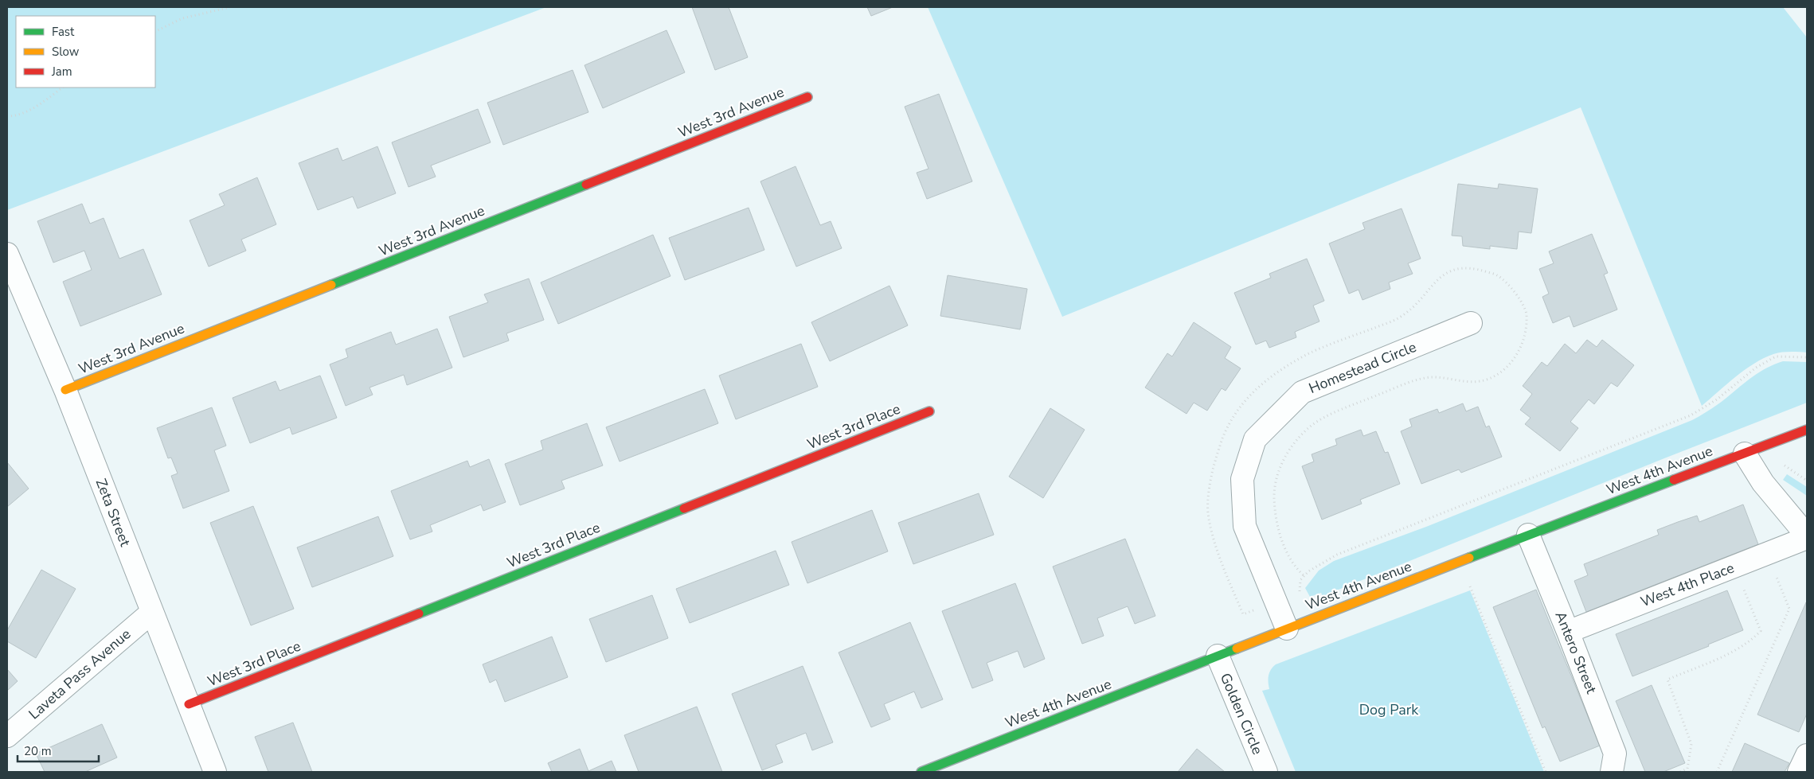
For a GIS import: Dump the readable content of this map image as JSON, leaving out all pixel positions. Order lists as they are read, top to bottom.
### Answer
{
  "streets": {
    "street": [
      "West 3rd Avenue",
      "Homestead Circle",
      "West 3rd Place",
      "West 4th Avenue",
      "Zeta Street",
      "West 4th Place",
      "Antero Street",
      "Laveta Pass Avenue",
      "Golden Circle"
    ]
  },
  "crossings": [
    ["West 3rd Avenue", "Zeta Street"],
    ["Homestead Circle", "West 4th Avenue"],
    ["West 3rd Place", "Zeta Street"],
    ["West 4th Avenue", "Antero Street"],
    ["West 4th Avenue", "Golden Circle"],
    ["Zeta Street", "Laveta Pass Avenue"],
    ["West 4th Place", "Antero Street"]
  ],
  "parks": ["Dog Park"],
  "legend": ["Fast", "Slow", "Jam"],
  "scale_bar": "20 m"
}
